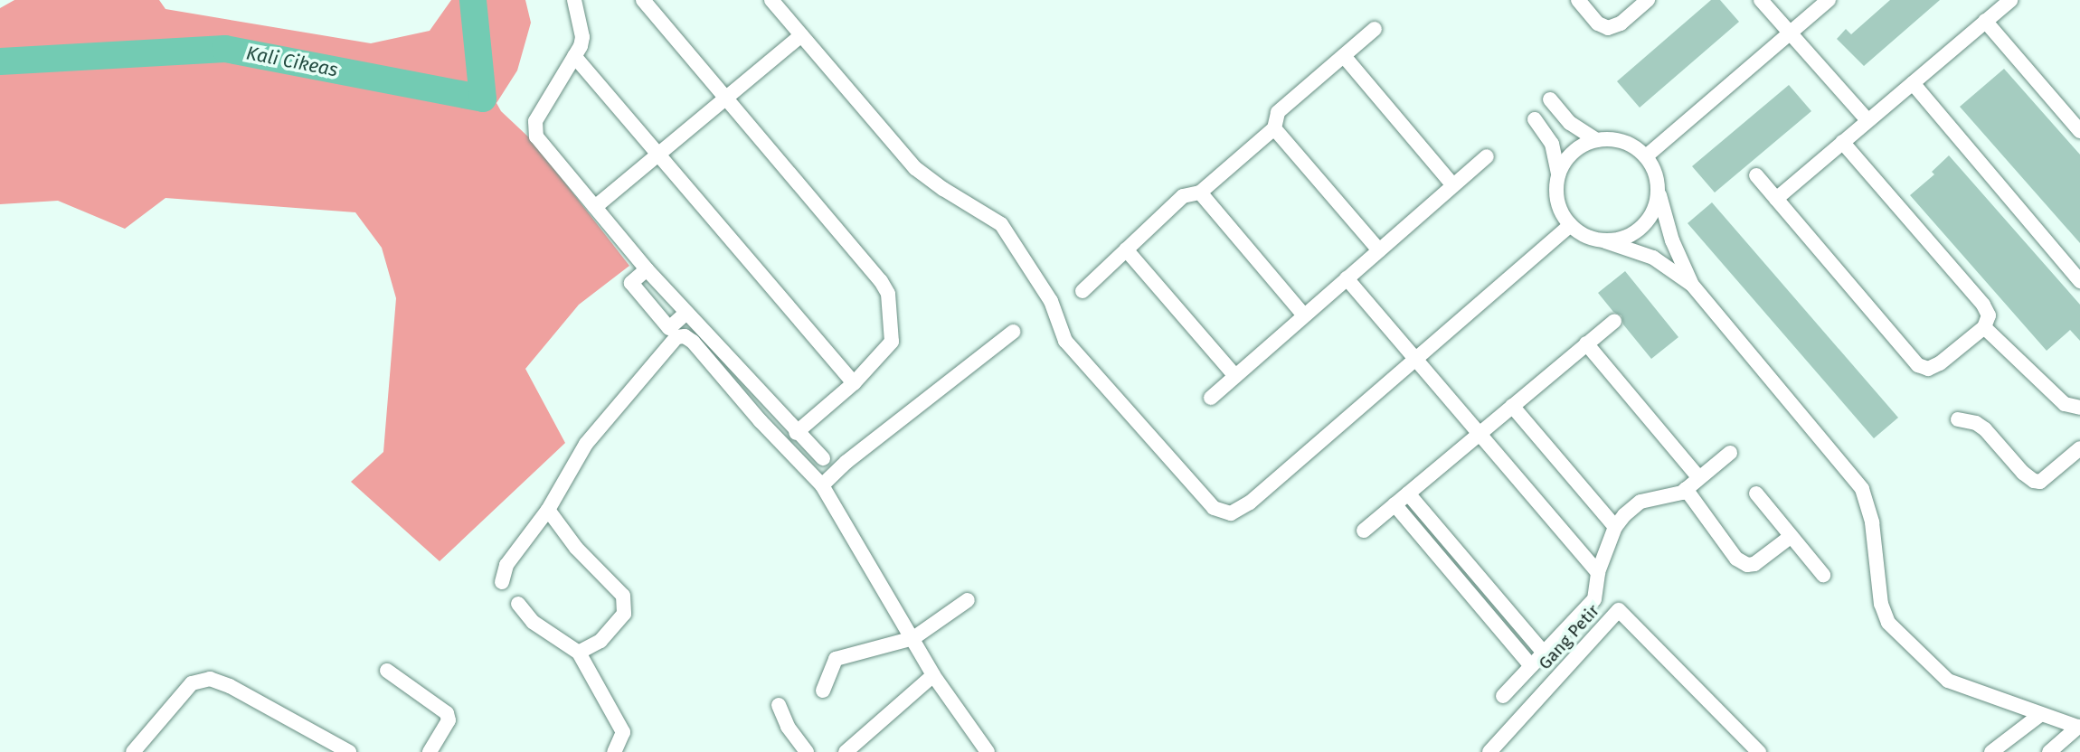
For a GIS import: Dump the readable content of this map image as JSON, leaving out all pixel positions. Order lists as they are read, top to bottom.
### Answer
{
  "streets": {
    "street": ["Gang Petir"]
  },
  "water": ["Kali Cikeas"]
}
